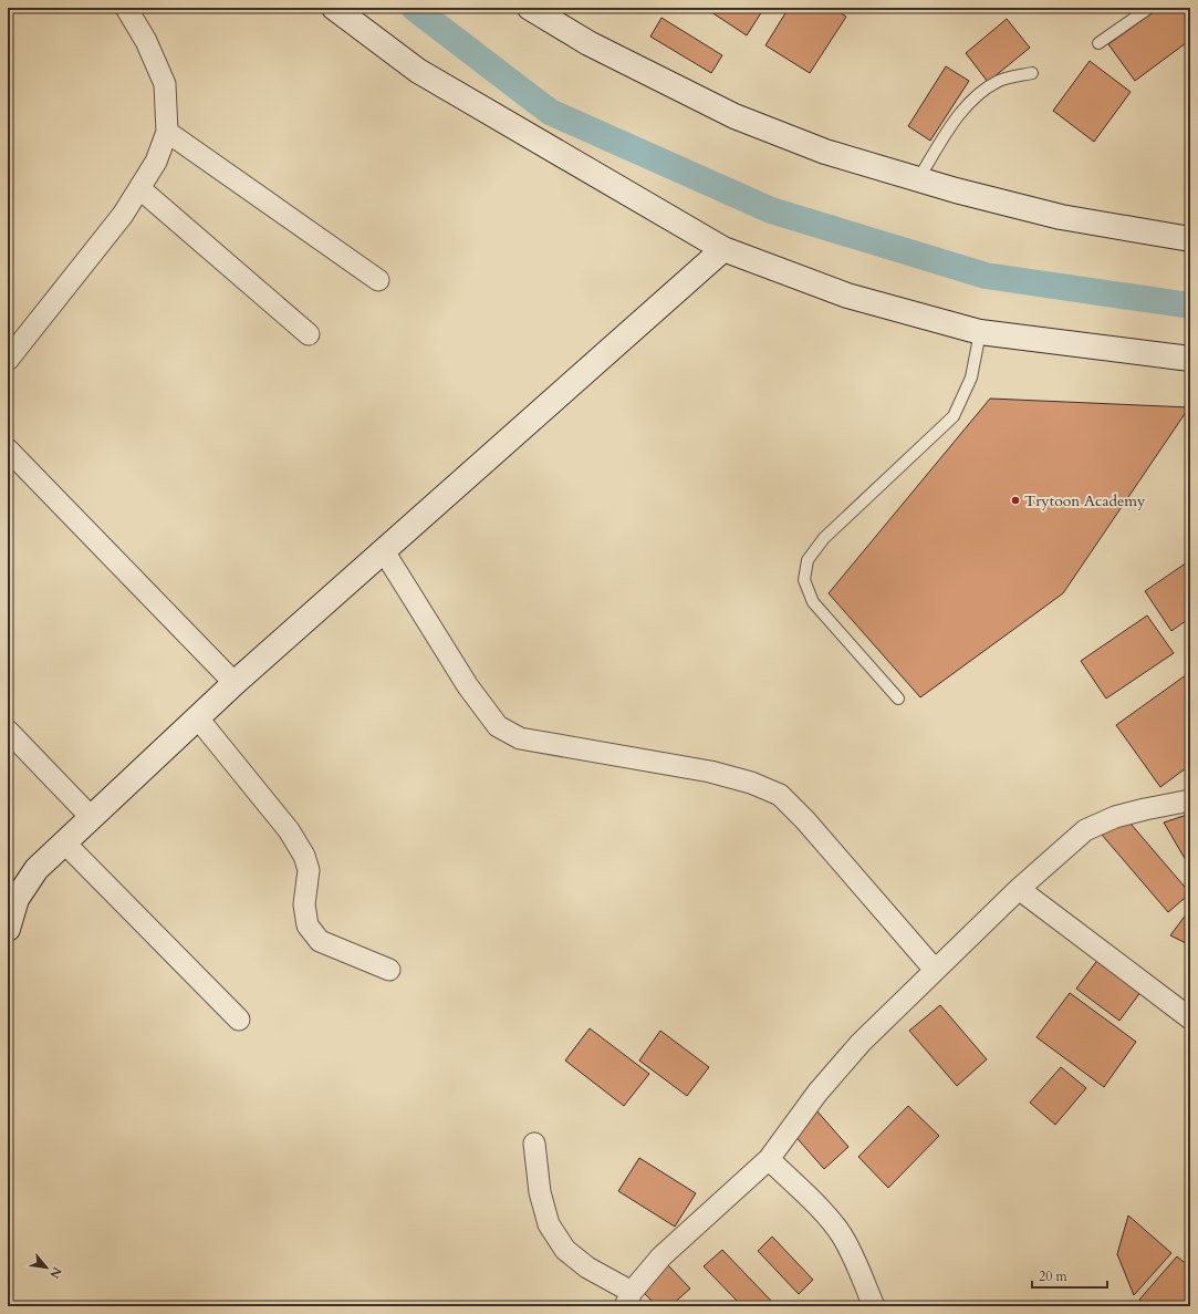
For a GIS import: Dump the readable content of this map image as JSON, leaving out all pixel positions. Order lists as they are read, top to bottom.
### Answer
{
  "places": ["Trytoon Academy"],
  "scale_bar": "20 m",
  "north": "bottom right"
}
